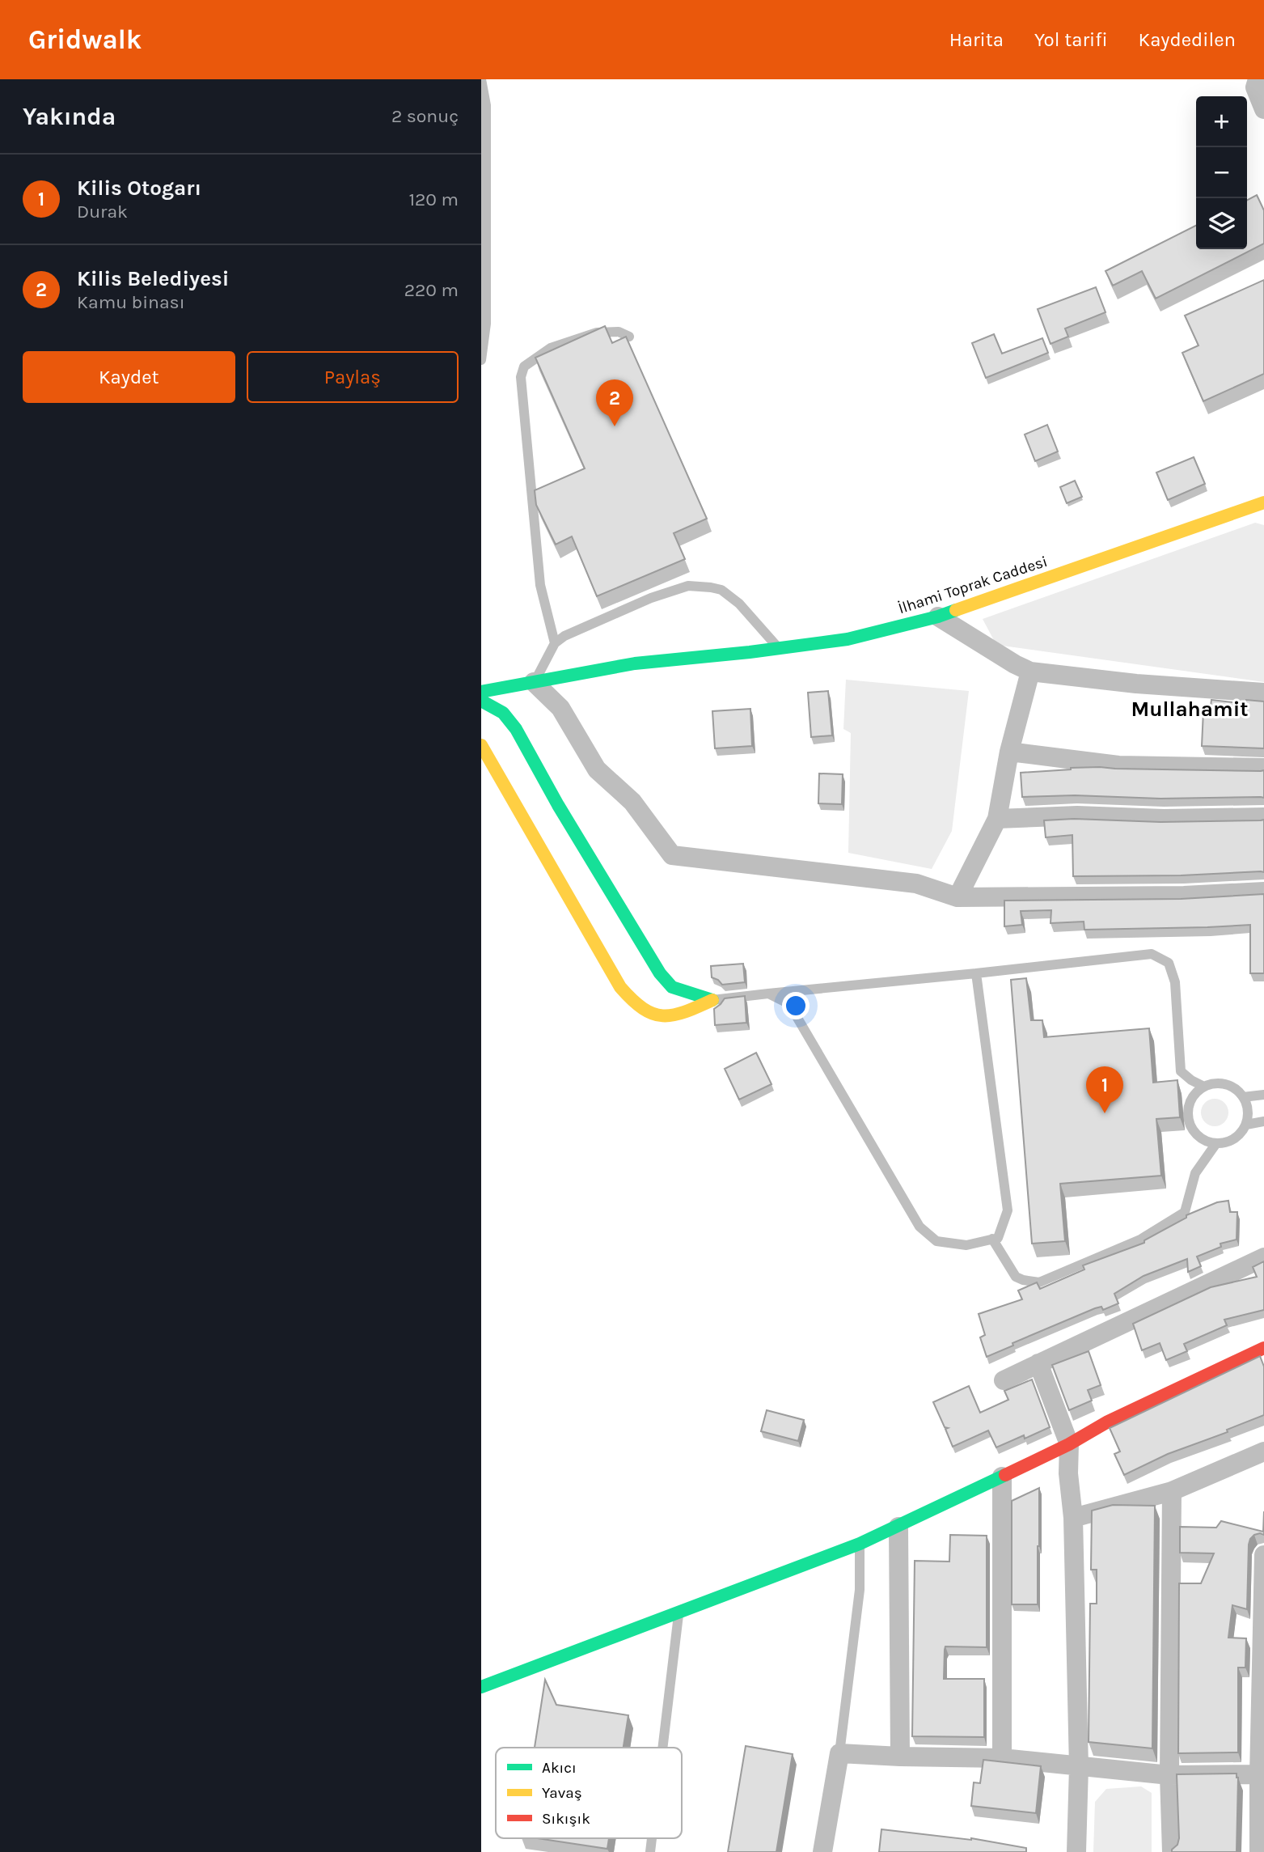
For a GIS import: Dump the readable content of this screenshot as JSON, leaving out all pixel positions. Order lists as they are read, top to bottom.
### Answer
{
  "streets": {
    "street": ["İlhami Toprak Caddesi"]
  },
  "districts": ["Mullahamit"],
  "legend": ["Akıcı", "Yavaş", "Sıkışık"],
  "page": {
    "header": "Gridwalk",
    "nav": ["Harita", "Yol tarifi", "Kaydedilen"],
    "heading": ["Yakında", "2 sonuç"],
    "map_buttons": ["+", "−"],
    "list": [
      {
        "mark": "1",
        "name": "Kilis Otogarı",
        "note": "Durak",
        "value": "120 m"
      },
      {
        "mark": "2",
        "name": "Kilis Belediyesi",
        "note": "Kamu binası",
        "value": "220 m"
      }
    ],
    "buttons": ["Kaydet", "Paylaş"],
    "pins": ["2", "1"]
  }
}
